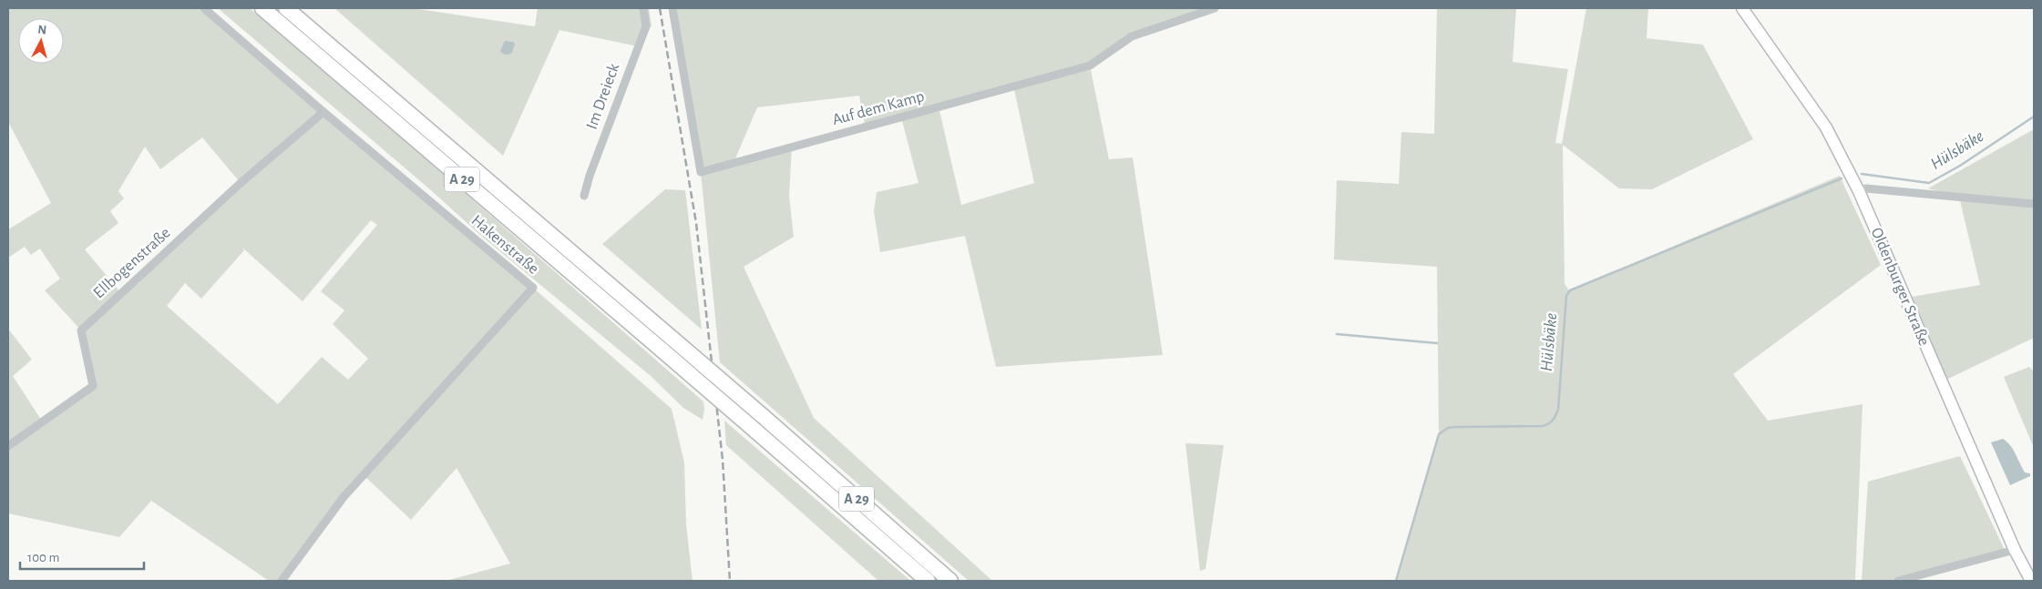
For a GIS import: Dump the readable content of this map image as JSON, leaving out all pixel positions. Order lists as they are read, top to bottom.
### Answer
{
  "streets": {
    "highway": ["A 29"],
    "street": [
      "Im Dreieck",
      "Auf dem Kamp",
      "Hakenstraße",
      "Ellbogenstraße",
      "Oldenburger Straße"
    ]
  },
  "crossings": [
    ["Hakenstraße", "Ellbogenstraße"]
  ],
  "water": ["Hülsbäke"],
  "scale_bar": "100 m",
  "north": "top"
}
